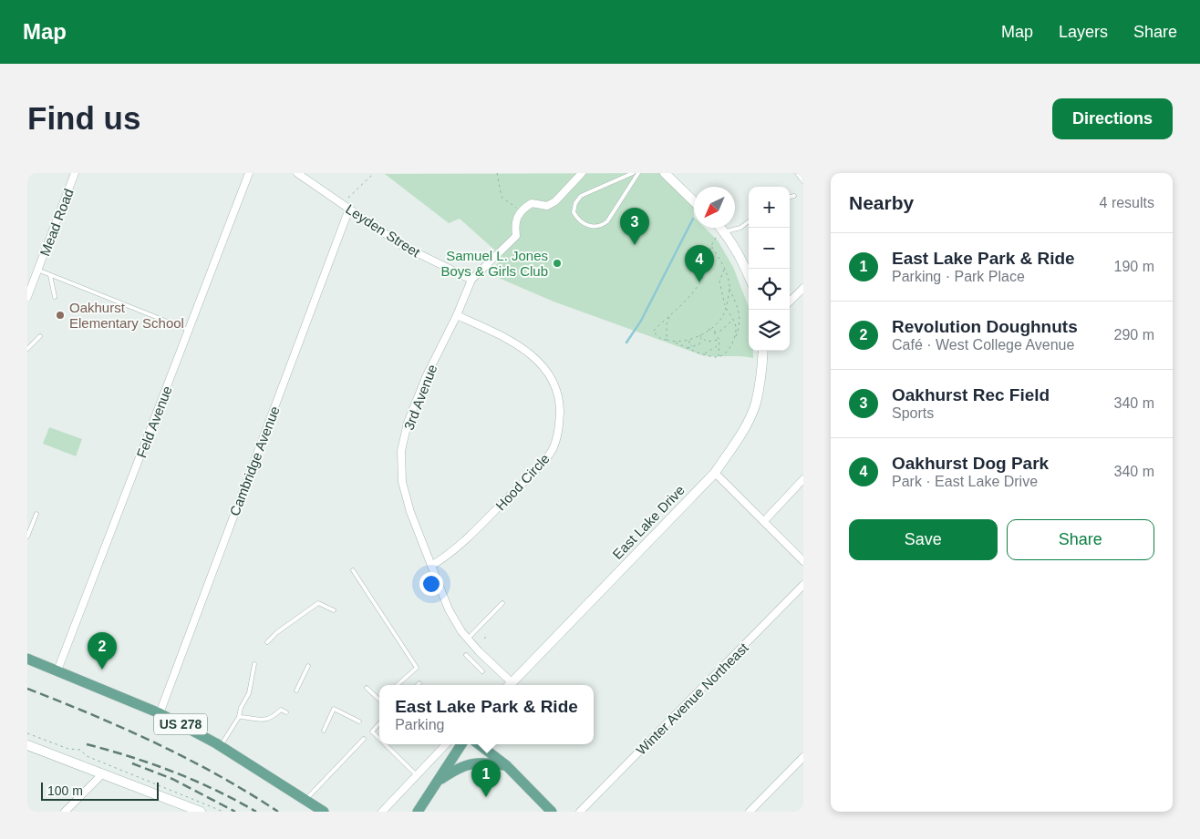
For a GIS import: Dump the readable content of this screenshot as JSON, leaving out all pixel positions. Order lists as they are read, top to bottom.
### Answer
{
  "streets": {
    "main road": ["US 278"],
    "street": [
      "Mead Road",
      "Leyden Street",
      "3rd Avenue",
      "Feld Avenue",
      "Cambridge Avenue",
      "Hood Circle",
      "East Lake Drive",
      "Winter Avenue Northeast"
    ]
  },
  "crossings": [
    ["Leyden Street", "3rd Avenue"],
    ["Leyden Street", "Cambridge Avenue"],
    ["3rd Avenue", "Hood Circle"],
    ["Feld Avenue", "US 278"],
    ["Cambridge Avenue", "US 278"]
  ],
  "places": ["Samuel L. Jones Boys & Girls Club", "Oakhurst Elementary School"],
  "scale_bar": "100 m",
  "north": "bottom left",
  "page": {
    "header": "Map",
    "nav": ["Map", "Layers", "Share"],
    "buttons": [
      "Directions",
      ["Save", "Share"]
    ],
    "title": "Find us",
    "heading": ["Nearby", "4 results"],
    "map_buttons": ["+", "−"],
    "pins": [
      "3",
      "4",
      "2",
      "1"
    ],
    "list": [
      {
        "mark": "1",
        "name": "East Lake Park & Ride",
        "note": "Parking · Park Place",
        "value": "190 m"
      },
      {
        "mark": "2",
        "name": "Revolution Doughnuts",
        "note": "Café · West College Avenue",
        "value": "290 m"
      },
      {
        "mark": "3",
        "name": "Oakhurst Rec Field",
        "note": "Sports",
        "value": "340 m"
      },
      {
        "mark": "4",
        "name": "Oakhurst Dog Park",
        "note": "Park · East Lake Drive",
        "value": "340 m"
      }
    ],
    "popup": ["East Lake Park & Ride", "Parking"],
    "scale": "100 m"
  }
}
